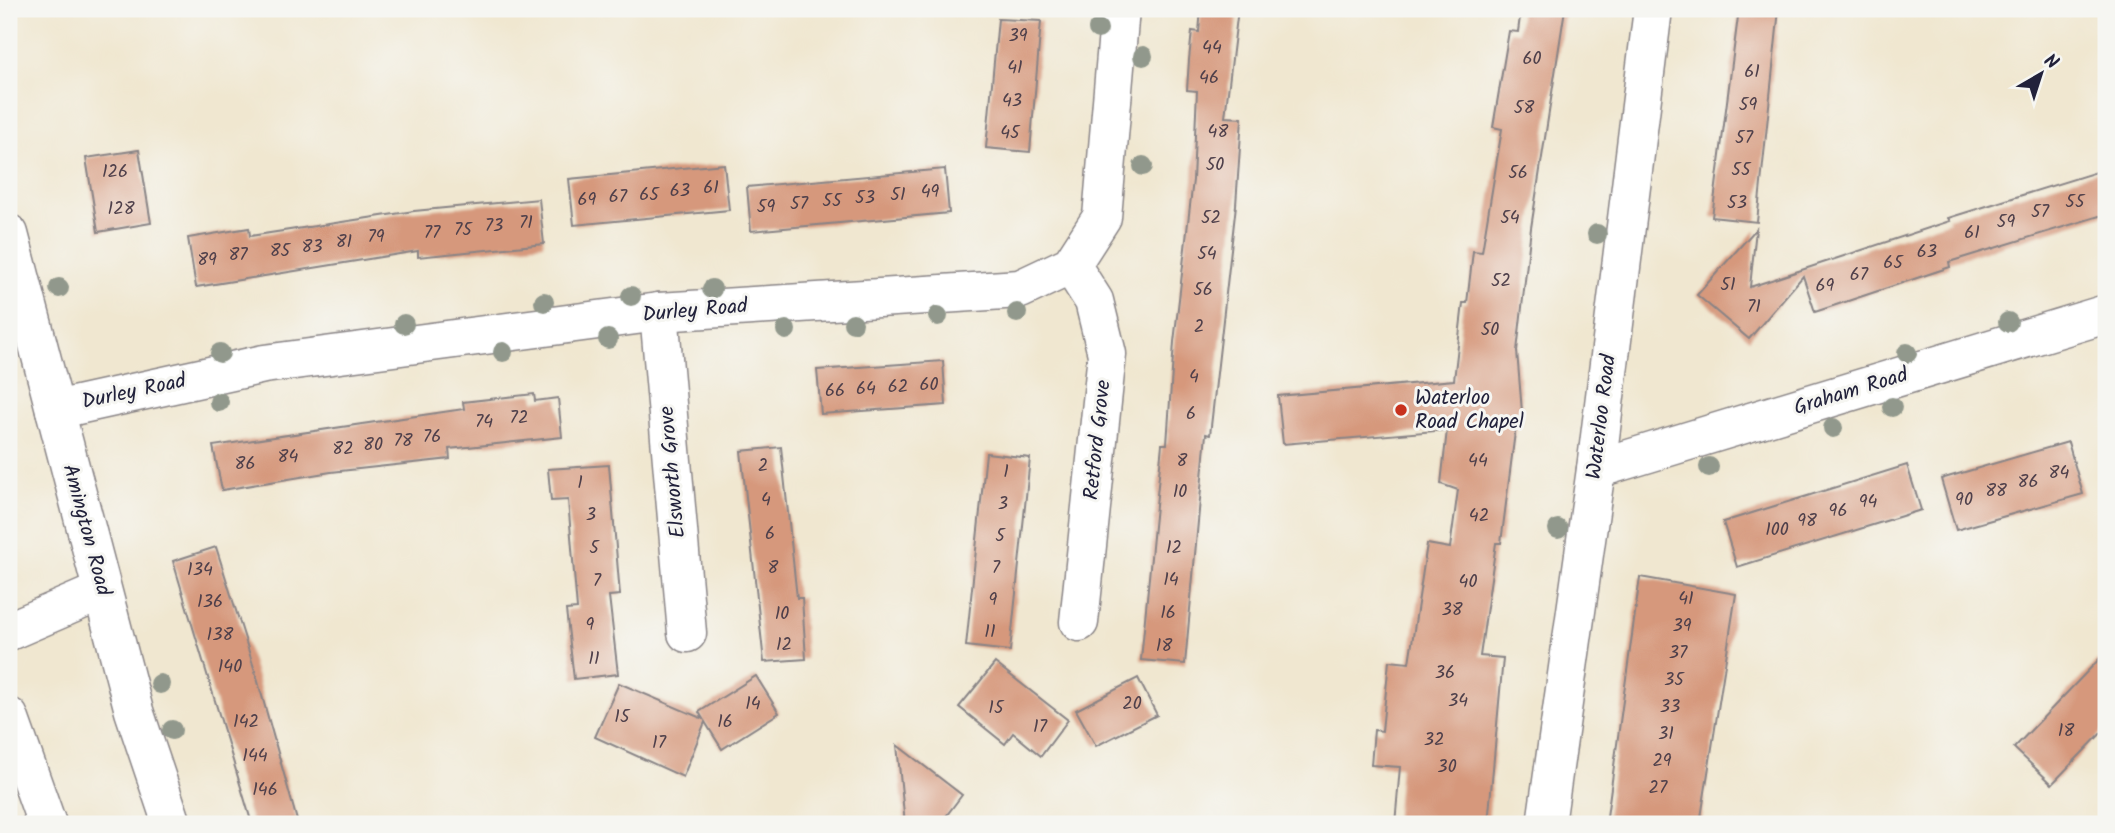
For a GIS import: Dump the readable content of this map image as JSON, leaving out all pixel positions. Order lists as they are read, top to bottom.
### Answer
{
  "streets": {
    "street": [
      "Durley Road",
      "Graham Road",
      "Waterloo Road",
      "Retford Grove",
      "Elsworth Grove",
      "Amington Road"
    ]
  },
  "crossings": [
    ["Durley Road", "Retford Grove"],
    ["Durley Road", "Elsworth Grove"],
    ["Durley Road", "Amington Road"],
    ["Graham Road", "Waterloo Road"]
  ],
  "places": ["Waterloo Road Chapel"],
  "house_numbers": [
    "39",
    "44",
    "60",
    "41",
    "61",
    "46",
    "43",
    "59",
    "58",
    "48",
    "45",
    "57",
    "50",
    "55",
    "126",
    "56",
    "61",
    "63",
    "49",
    "65",
    "51",
    "67",
    "53",
    "69",
    "55",
    "55",
    "53",
    "57",
    "59",
    "128",
    "57",
    "52",
    "54",
    "59",
    "71",
    "73",
    "75",
    "77",
    "61",
    "79",
    "81",
    "83",
    "85",
    "63",
    "54",
    "87",
    "89",
    "65",
    "67",
    "52",
    "51",
    "69",
    "56",
    "71",
    "2",
    "50",
    "4",
    "60",
    "62",
    "64",
    "66",
    "6",
    "72",
    "74",
    "76",
    "78",
    "80",
    "82",
    "84",
    "8",
    "44",
    "86",
    "2",
    "1",
    "84",
    "86",
    "1",
    "88",
    "10",
    "4",
    "90",
    "94",
    "3",
    "96",
    "3",
    "42",
    "98",
    "100",
    "6",
    "5",
    "5",
    "12",
    "8",
    "7",
    "134",
    "14",
    "7",
    "40",
    "41",
    "9",
    "136",
    "38",
    "16",
    "10",
    "9",
    "39",
    "11",
    "138",
    "12",
    "18",
    "37",
    "11",
    "140",
    "36",
    "35",
    "34",
    "14",
    "20",
    "33",
    "15",
    "15",
    "142",
    "16",
    "17",
    "18",
    "31",
    "32",
    "17",
    "144",
    "29",
    "30",
    "27",
    "146"
  ],
  "north": "top right"
}
